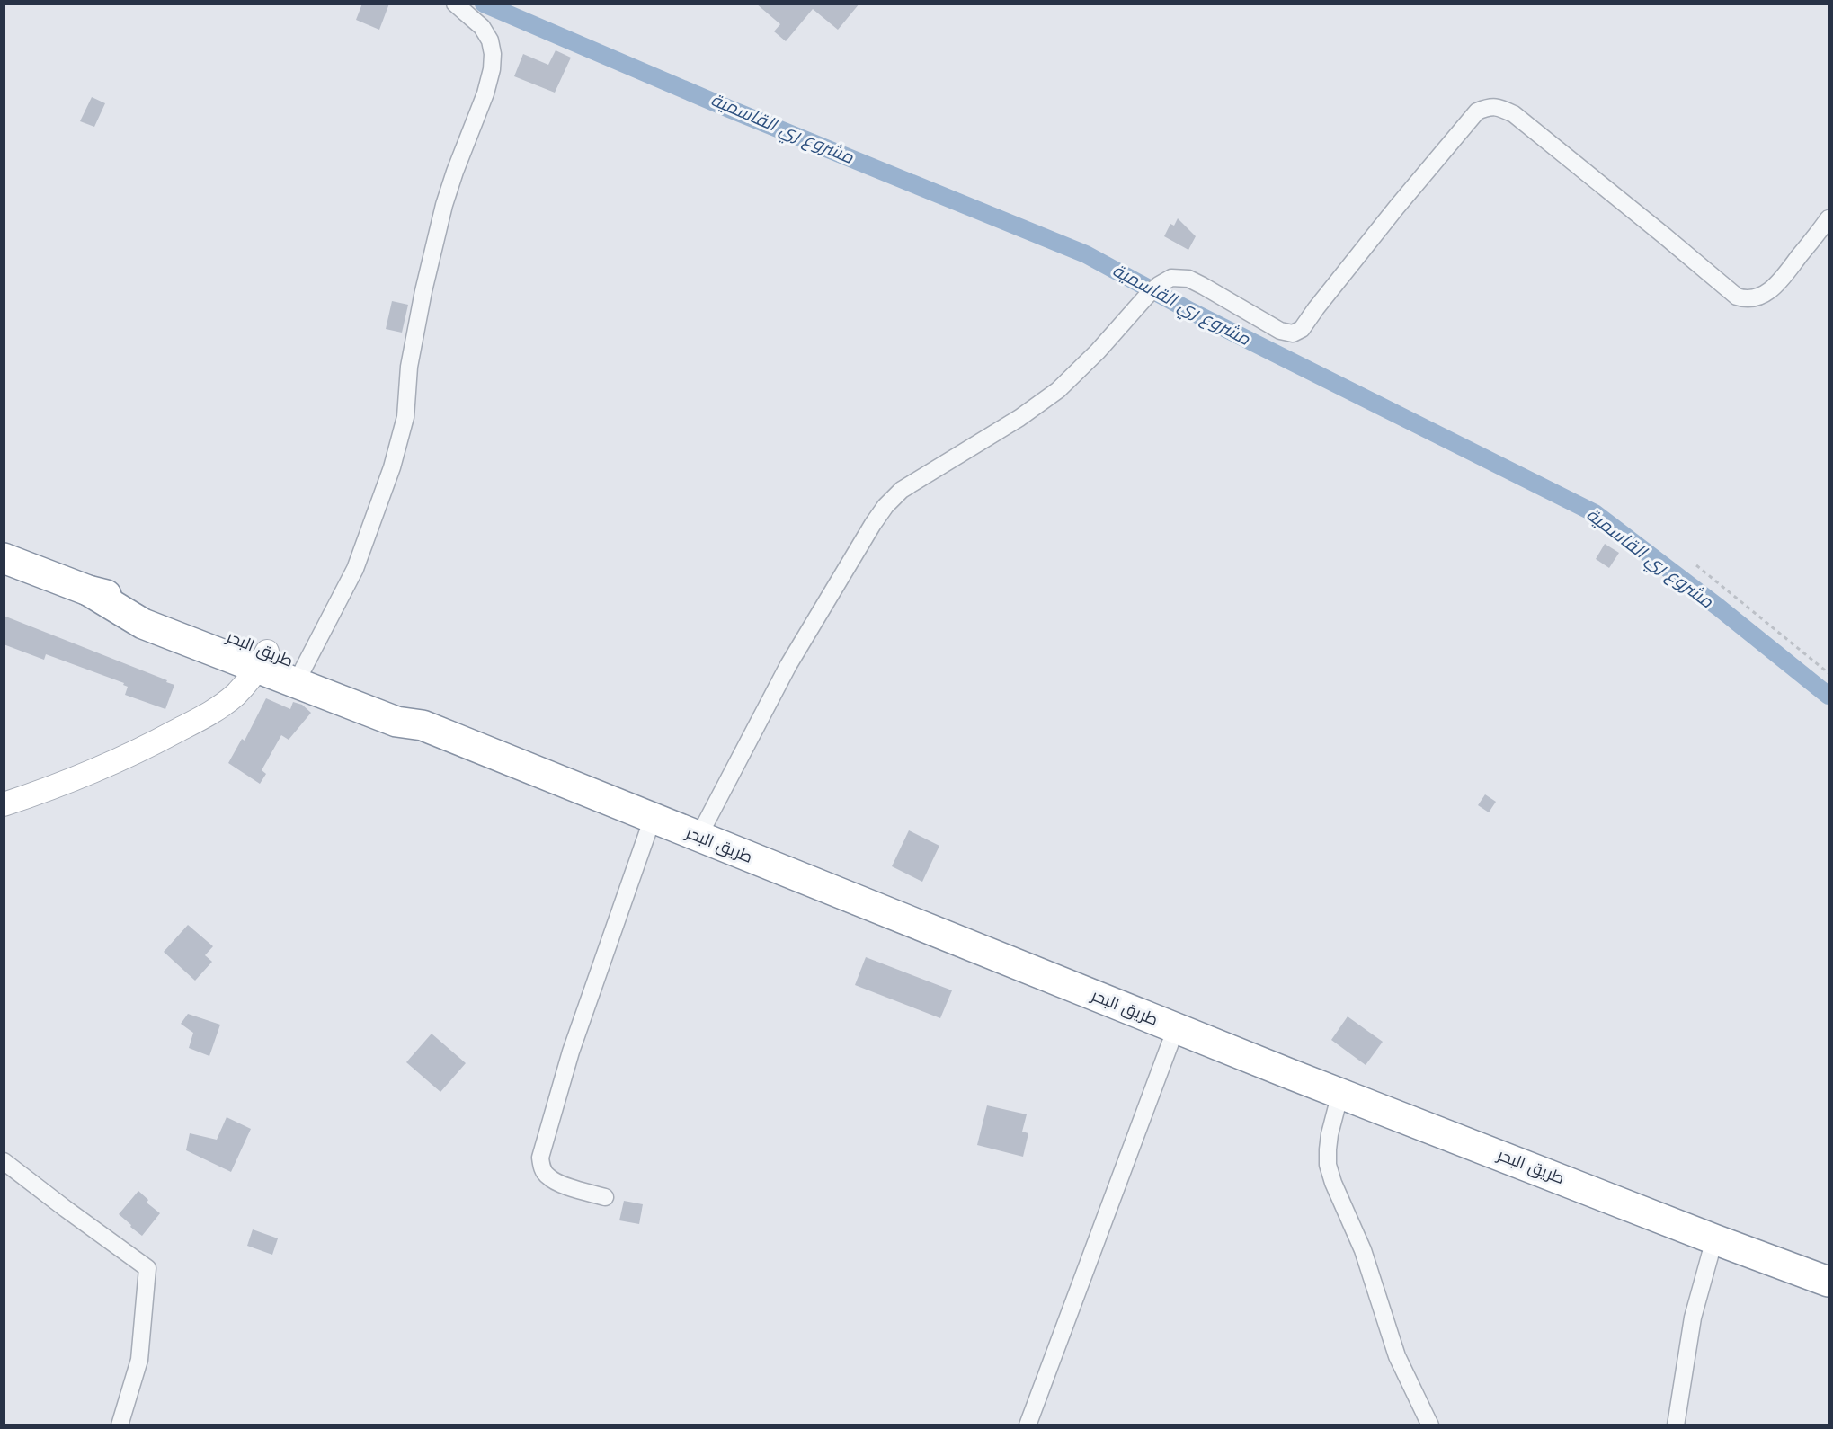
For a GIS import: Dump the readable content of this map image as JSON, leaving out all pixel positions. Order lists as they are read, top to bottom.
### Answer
{
  "streets": {
    "highway": ["طريق البحر"]
  },
  "water": ["مشروع ري القاسمية"]
}
